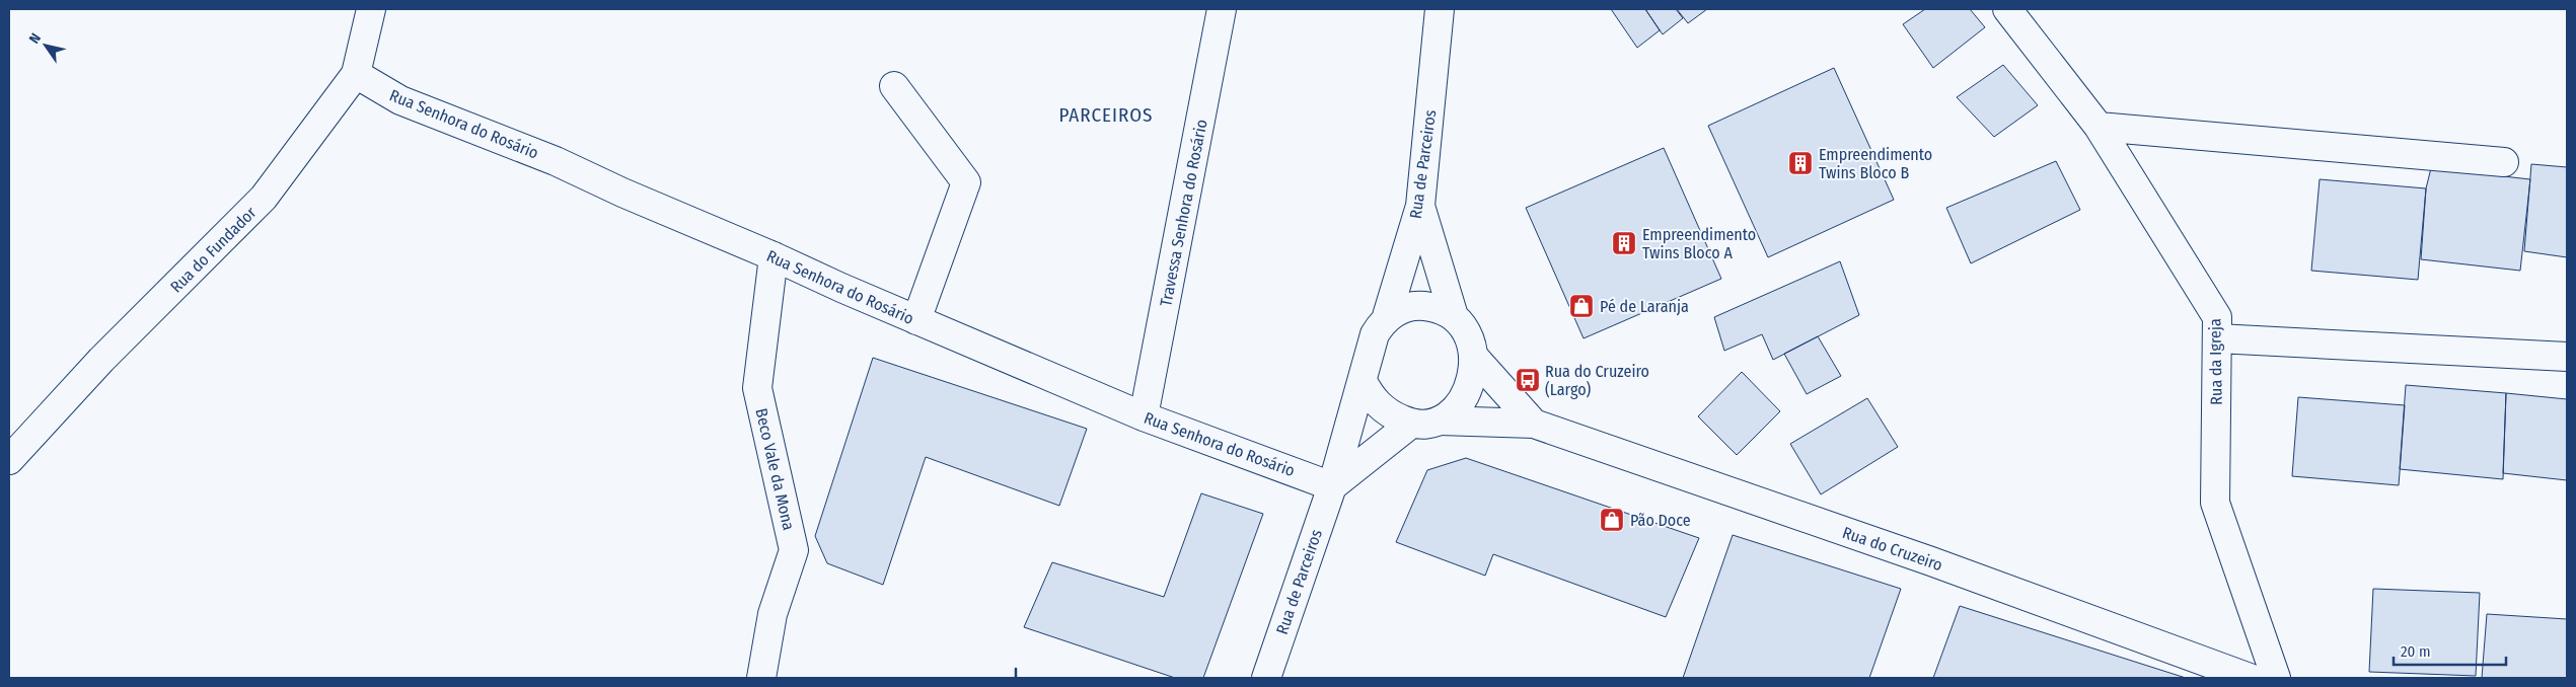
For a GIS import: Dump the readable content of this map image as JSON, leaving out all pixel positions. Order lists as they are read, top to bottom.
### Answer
{
  "streets": {
    "street": [
      "Rua Senhora do Rosário",
      "Rua de Parceiros",
      "Travessa Senhora do Rosário",
      "Rua do Fundador",
      "Rua da Igreja",
      "Beco Vale da Mona",
      "Rua do Cruzeiro"
    ]
  },
  "crossings": [
    ["Rua Senhora do Rosário", "Rua de Parceiros"],
    ["Rua Senhora do Rosário", "Travessa Senhora do Rosário"],
    ["Rua Senhora do Rosário", "Rua do Fundador"],
    ["Rua Senhora do Rosário", "Beco Vale da Mona"],
    ["Rua de Parceiros", "Rua do Cruzeiro"]
  ],
  "districts": ["PARCEIROS"],
  "places": {
    "building": ["Empreendimento Twins Bloco B", "Empreendimento Twins Bloco A"],
    "shop": ["Pé de Laranja", "Pão Doce"],
    "bus stop": ["Rua do Cruzeiro (Largo)"]
  },
  "scale_bar": "20 m",
  "north": "top left"
}
